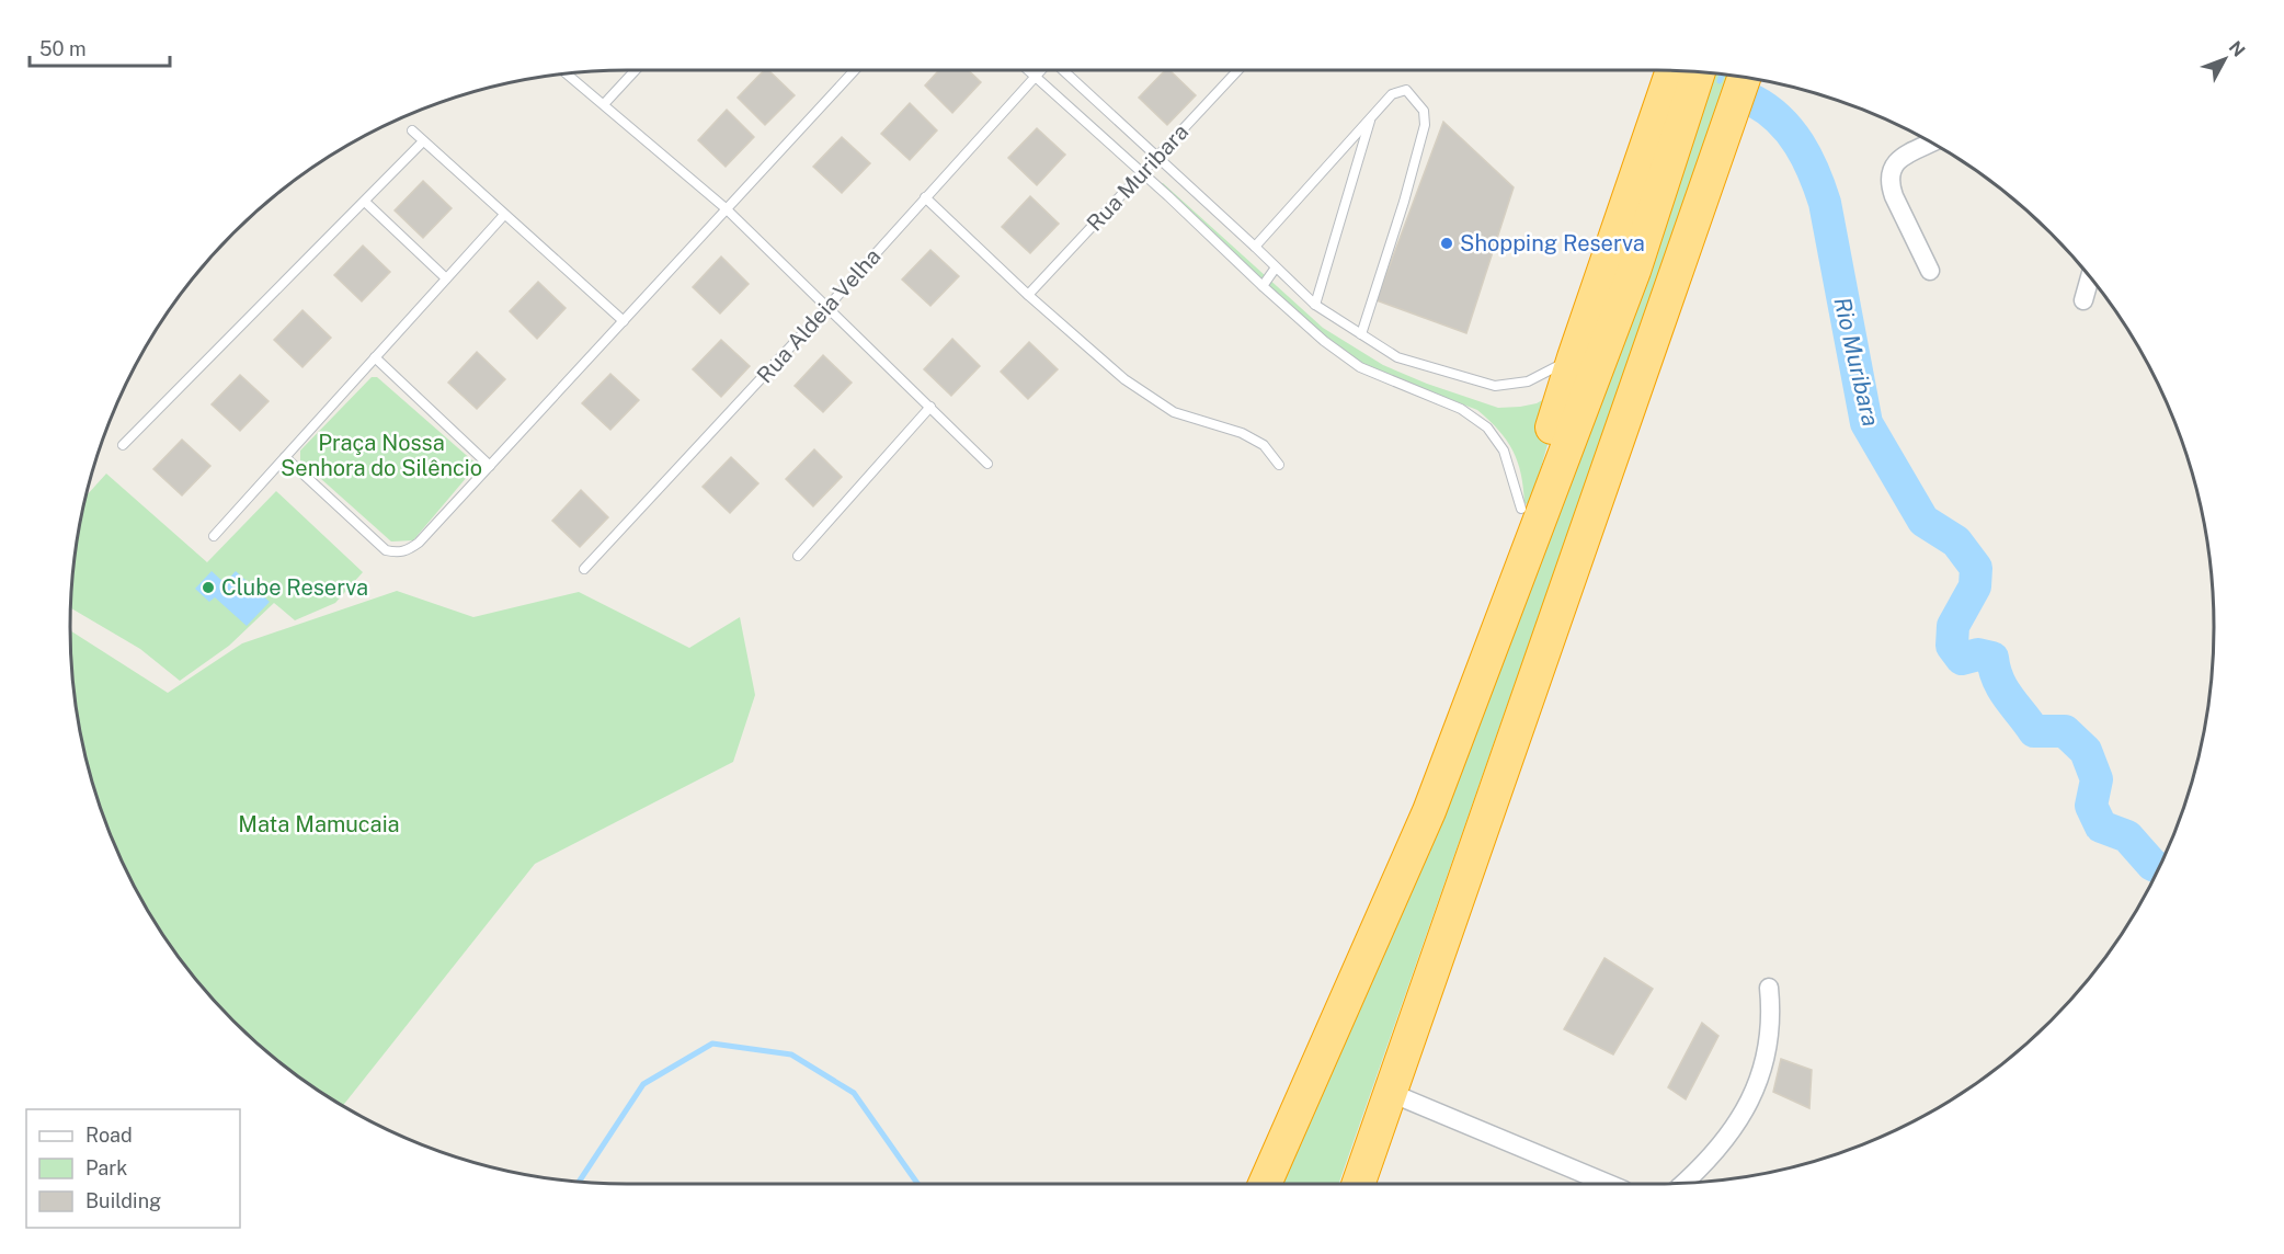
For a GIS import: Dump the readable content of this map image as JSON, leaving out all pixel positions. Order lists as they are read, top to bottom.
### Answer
{
  "streets": {
    "lane": ["Rua Muribara", "Rua Aldeia Velha"]
  },
  "water": ["Rio Muribara"],
  "parks": ["Praça Nossa Senhora do Silêncio", "Mata Mamucaia"],
  "places": ["Shopping Reserva", "Clube Reserva"],
  "legend": ["Road", "Park", "Building"],
  "scale_bar": "50 m",
  "north": "top right"
}
